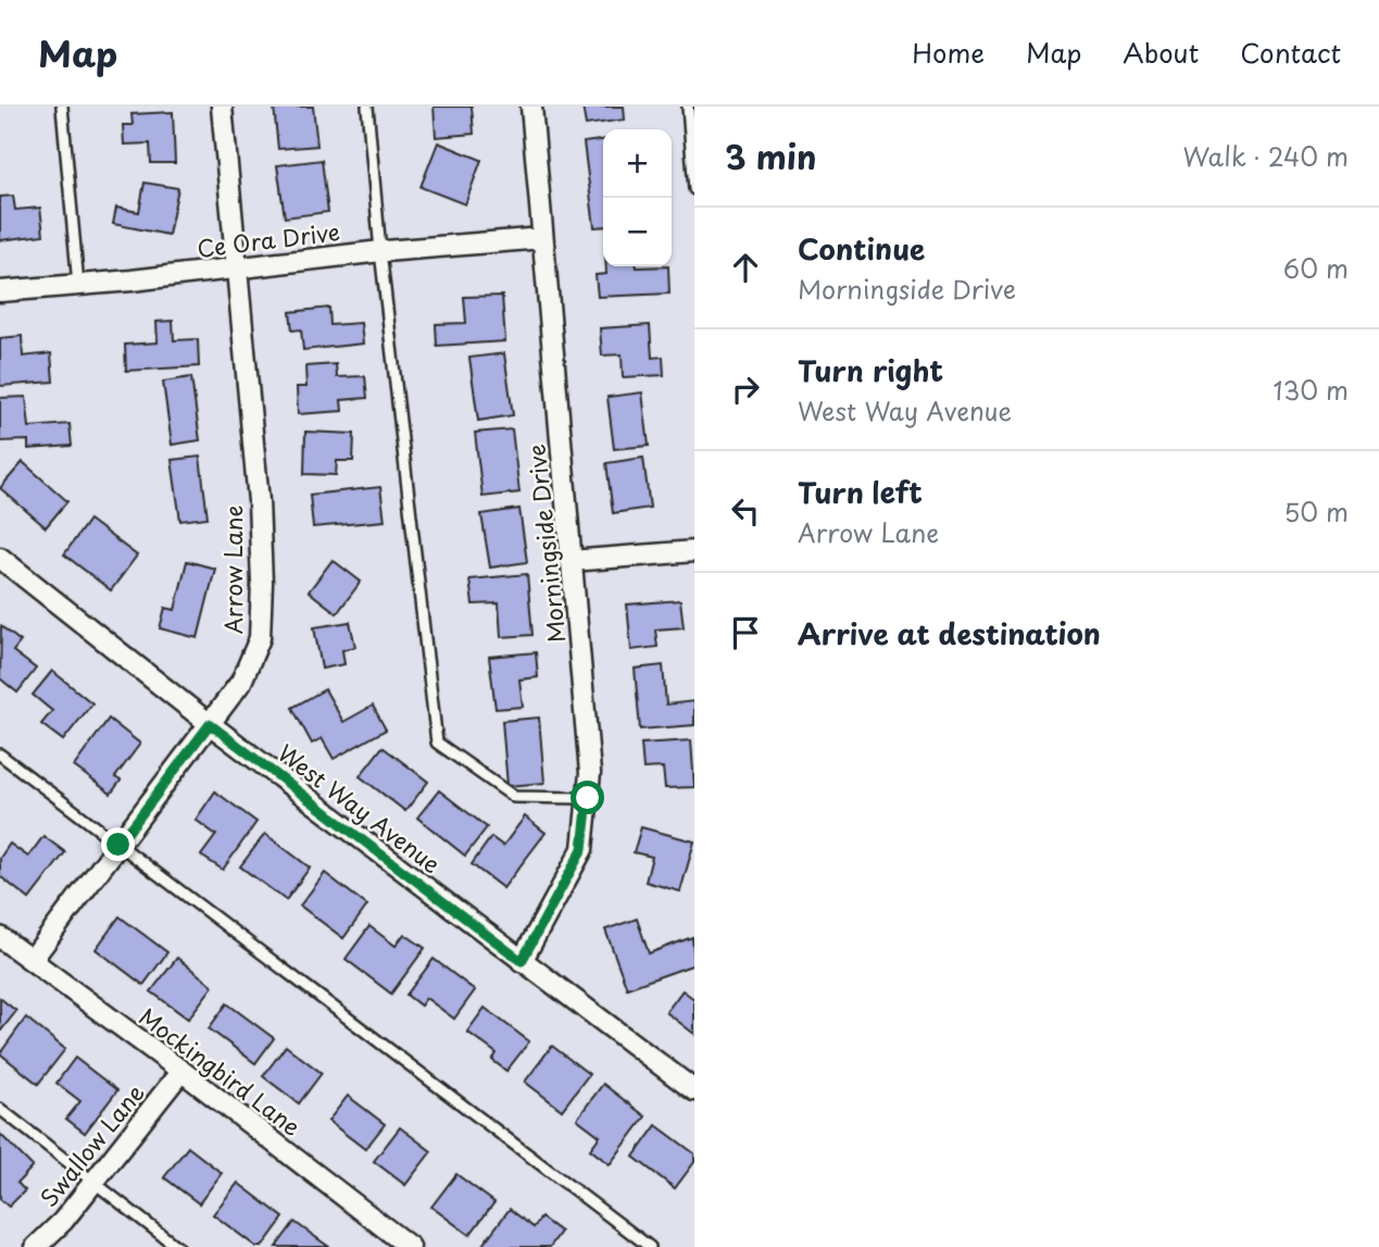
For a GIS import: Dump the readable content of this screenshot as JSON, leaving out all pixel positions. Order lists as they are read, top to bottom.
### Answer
{
  "streets": {
    "street": [
      "Ce Ora Drive",
      "Morningside Drive",
      "Arrow Lane",
      "West Way Avenue",
      "Mockingbird Lane",
      "Swallow Lane"
    ]
  },
  "crossings": [
    ["Ce Ora Drive", "Morningside Drive"],
    ["Ce Ora Drive", "Arrow Lane"],
    ["Morningside Drive", "West Way Avenue"],
    ["Arrow Lane", "West Way Avenue"],
    ["Arrow Lane", "Mockingbird Lane"],
    ["Mockingbird Lane", "Swallow Lane"]
  ],
  "page": {
    "header": "Map",
    "nav": [
      "Home",
      "Map",
      "About",
      "Contact"
    ],
    "heading": ["3 min", "Walk · 240 m"],
    "map_buttons": ["+", "−"],
    "list": [
      ["Continue", "Morningside Drive", "60 m"],
      ["Turn right", "West Way Avenue", "130 m"],
      ["Turn left", "Arrow Lane", "50 m"],
      "Arrive at destination"
    ]
  }
}
